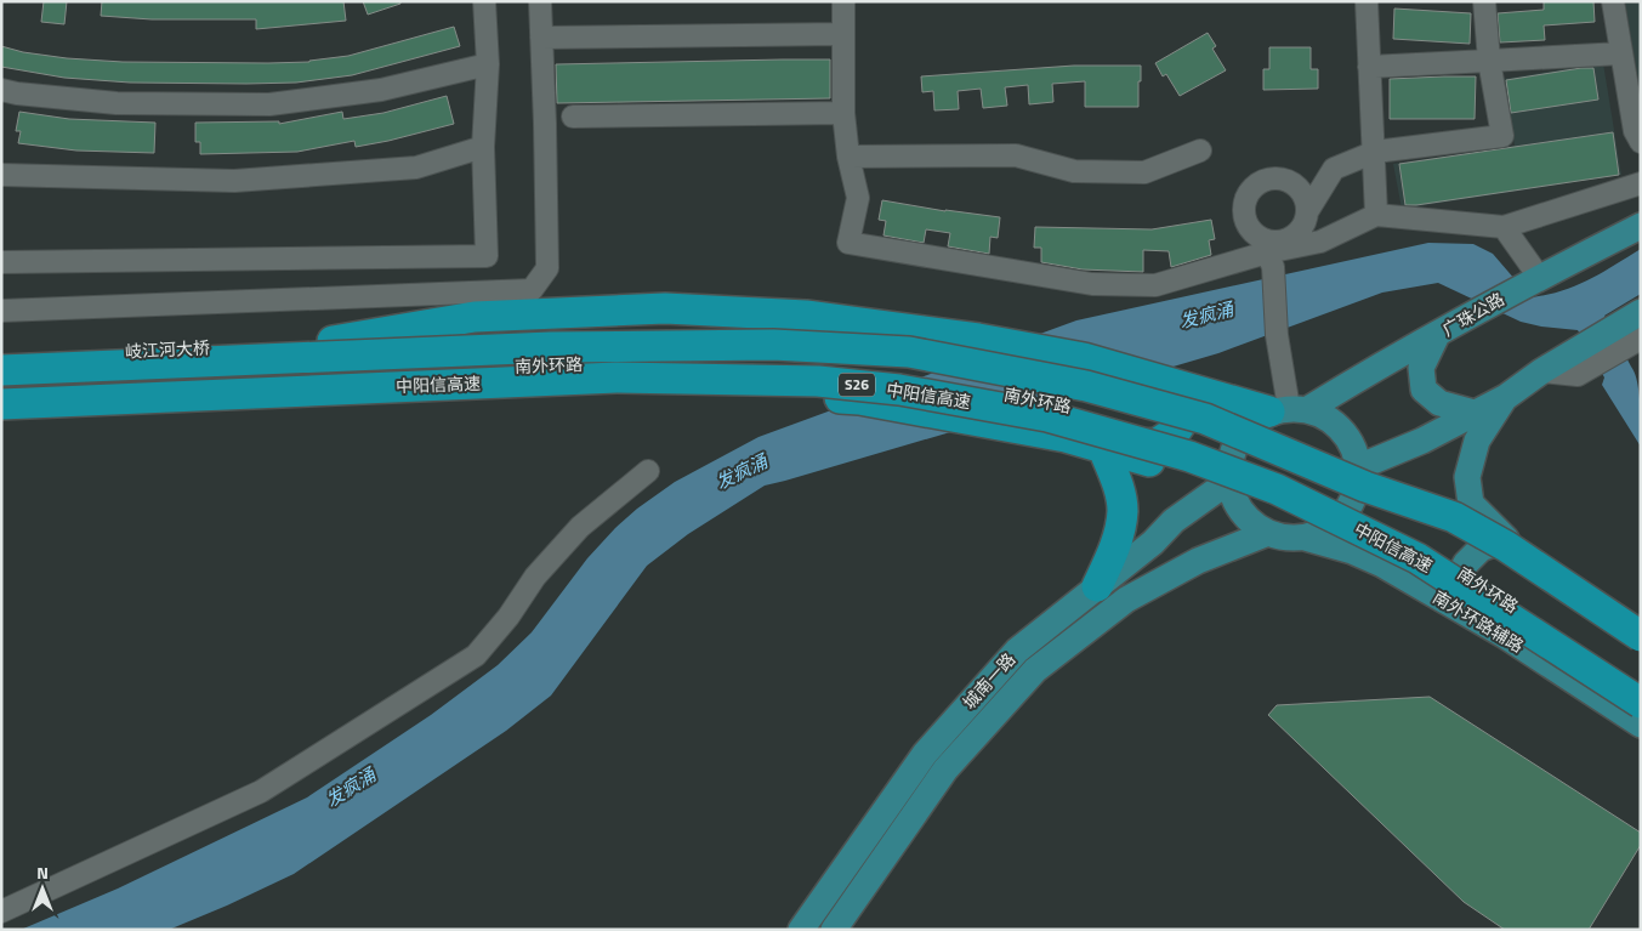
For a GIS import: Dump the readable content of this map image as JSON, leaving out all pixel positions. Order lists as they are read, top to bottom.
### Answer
{
  "streets": {
    "highway": [
      "岐江河大桥",
      "南外环路",
      "中阳信高速",
      "S26"
    ],
    "main road": ["广珠公路", "南外环路辅路", "城南一路"]
  },
  "crossings": [
    ["广珠公路", "南外环路辅路"],
    ["广珠公路", "城南一路"],
    ["岐江河大桥", "南外环路"],
    ["南外环路辅路", "城南一路"]
  ],
  "water": ["发疯涌"],
  "north": "top"
}
